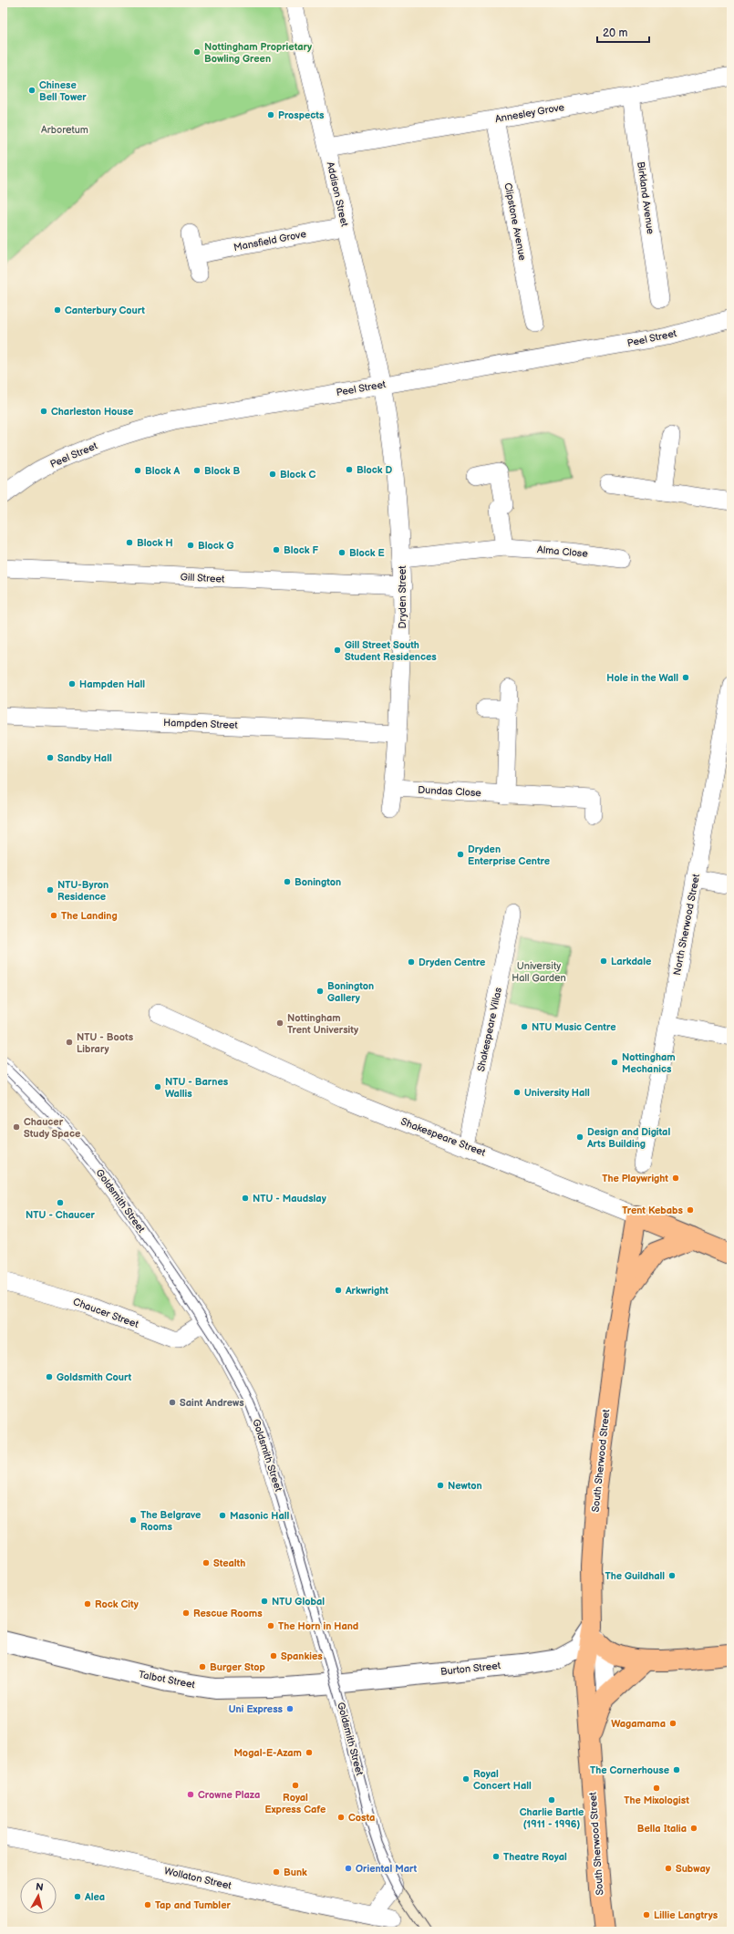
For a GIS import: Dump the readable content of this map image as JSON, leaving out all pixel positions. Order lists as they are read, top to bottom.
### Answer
{
  "streets": {
    "main road": ["Shakespeare Street", "South Sherwood Street"],
    "street": [
      "Annesley Grove",
      "Addison Street",
      "Birkland Avenue",
      "Clipstone Avenue",
      "Mansfield Grove",
      "Peel Street",
      "Alma Close",
      "Gill Street",
      "Dryden Street",
      "Hampden Street",
      "Dundas Close",
      "North Sherwood Street",
      "Shakespeare Villas",
      "Goldsmith Street",
      "Chaucer Street",
      "Burton Street",
      "Talbot Street",
      "Wollaton Street"
    ]
  },
  "crossings": [
    ["Annesley Grove", "Addison Street"],
    ["Annesley Grove", "Birkland Avenue"],
    ["Annesley Grove", "Clipstone Avenue"],
    ["Addison Street", "Mansfield Grove"],
    ["Addison Street", "Peel Street"],
    ["Addison Street", "Dryden Street"],
    ["Peel Street", "Dryden Street"],
    ["Alma Close", "Dryden Street"],
    ["Gill Street", "Dryden Street"],
    ["Dryden Street", "Hampden Street"],
    ["Dryden Street", "Dundas Close"],
    ["Shakespeare Villas", "Shakespeare Street"],
    ["Shakespeare Street", "South Sherwood Street"],
    ["Goldsmith Street", "Chaucer Street"],
    ["Goldsmith Street", "Burton Street"],
    ["Goldsmith Street", "Talbot Street"],
    ["Goldsmith Street", "Wollaton Street"],
    ["South Sherwood Street", "Burton Street"],
    ["Burton Street", "Talbot Street"]
  ],
  "parks": ["Arboretum", "University Hall Garden"],
  "places": [
    "Nottingham Proprietary Bowling Green",
    "Chinese Bell Tower",
    "Prospects",
    "Canterbury Court",
    "Charleston House",
    "Block D",
    "Block A",
    "Block B",
    "Block C",
    "Block H",
    "Block G",
    "Block F",
    "Block E",
    "Gill Street South Student Residences",
    "Hole in the Wall",
    "Hampden Hall",
    "Sandby Hall",
    "Dryden Enterprise Centre",
    "Bonington",
    "NTU-Byron Residence",
    "The Landing",
    "Larkdale",
    "Dryden Centre",
    "Bonington Gallery",
    "Nottingham Trent University",
    "NTU Music Centre",
    "NTU - Boots Library",
    "Nottingham Mechanics",
    "NTU - Barnes Wallis",
    "University Hall",
    "Chaucer Study Space",
    "Design and Digital Arts Building",
    "The Playwright",
    "NTU - Maudslay",
    "NTU - Chaucer",
    "Trent Kebabs",
    "Arkwright",
    "Goldsmith Court",
    "Saint Andrews",
    "Newton",
    "Masonic Hall",
    "The Belgrave Rooms",
    "Stealth",
    "The Guildhall",
    "NTU Global",
    "Rock City",
    "Rescue Rooms",
    "The Horn in Hand",
    "Spankies",
    "Burger Stop",
    "Uni Express",
    "Wagamama",
    "Mogal-E-Azam",
    "The Cornerhouse",
    "Royal Concert Hall",
    "Royal Express Cafe",
    "The Mixologist",
    "Crowne Plaza",
    "Charlie Bartle (1911 - 1996)",
    "Costa",
    "Bella Italia",
    "Theatre Royal",
    "Oriental Mart",
    "Subway",
    "Bunk",
    "Alea",
    "Tap and Tumbler",
    "Lillie Langtrys"
  ],
  "scale_bar": "20 m",
  "north": "top"
}
